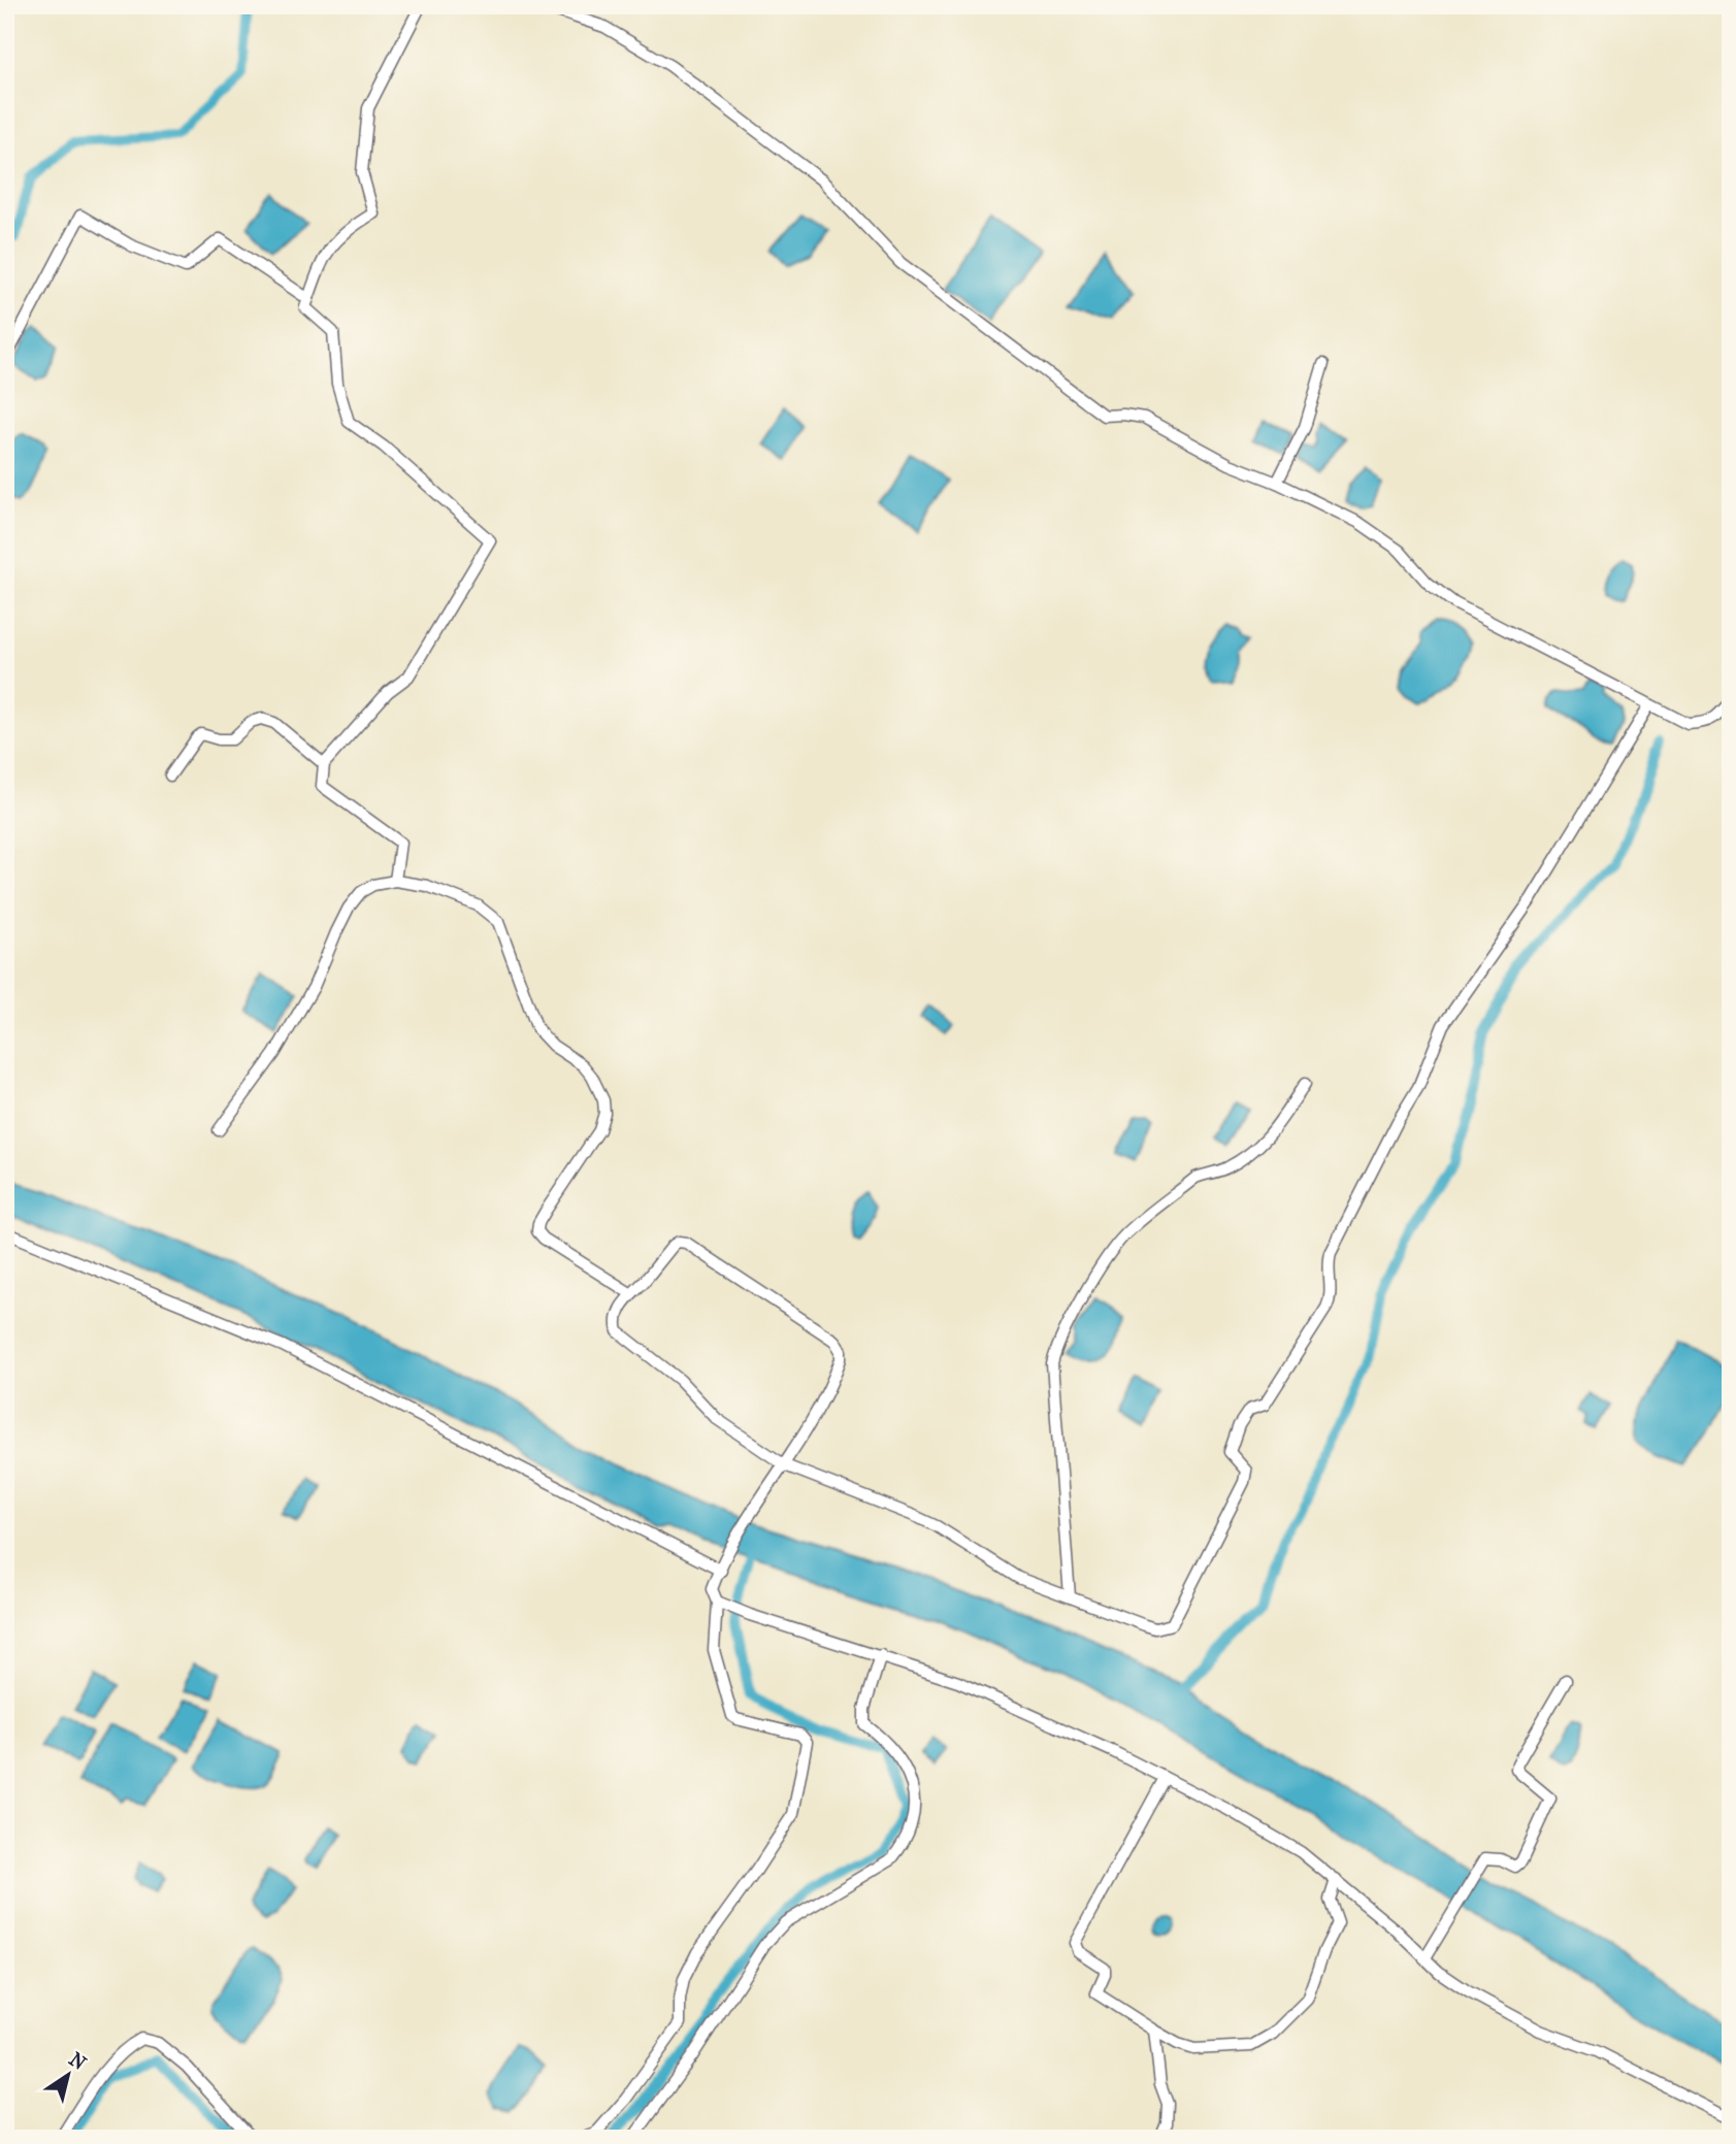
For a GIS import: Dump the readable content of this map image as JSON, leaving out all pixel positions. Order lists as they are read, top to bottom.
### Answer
{
  "north": "top right"
}
